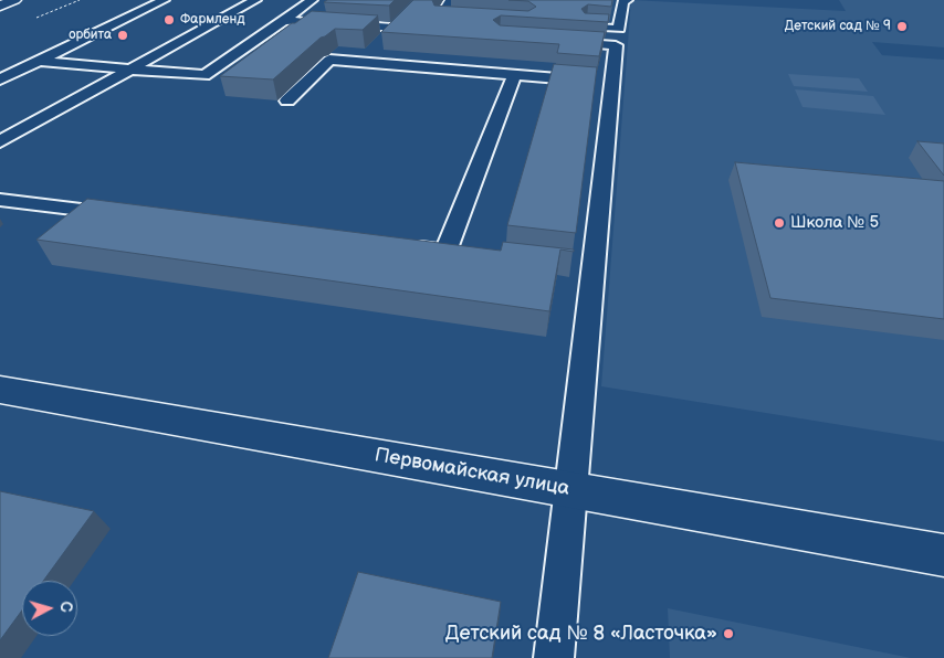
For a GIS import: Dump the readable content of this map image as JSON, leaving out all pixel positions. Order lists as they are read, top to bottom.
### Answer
{
  "streets": {
    "street": ["Первомайская улица"]
  },
  "places": [
    "Фармленд",
    "Детский сад № 9",
    "орбита",
    "Школа № 5",
    "Детский сад № 8 «Ласточка»"
  ],
  "north": "right"
}
